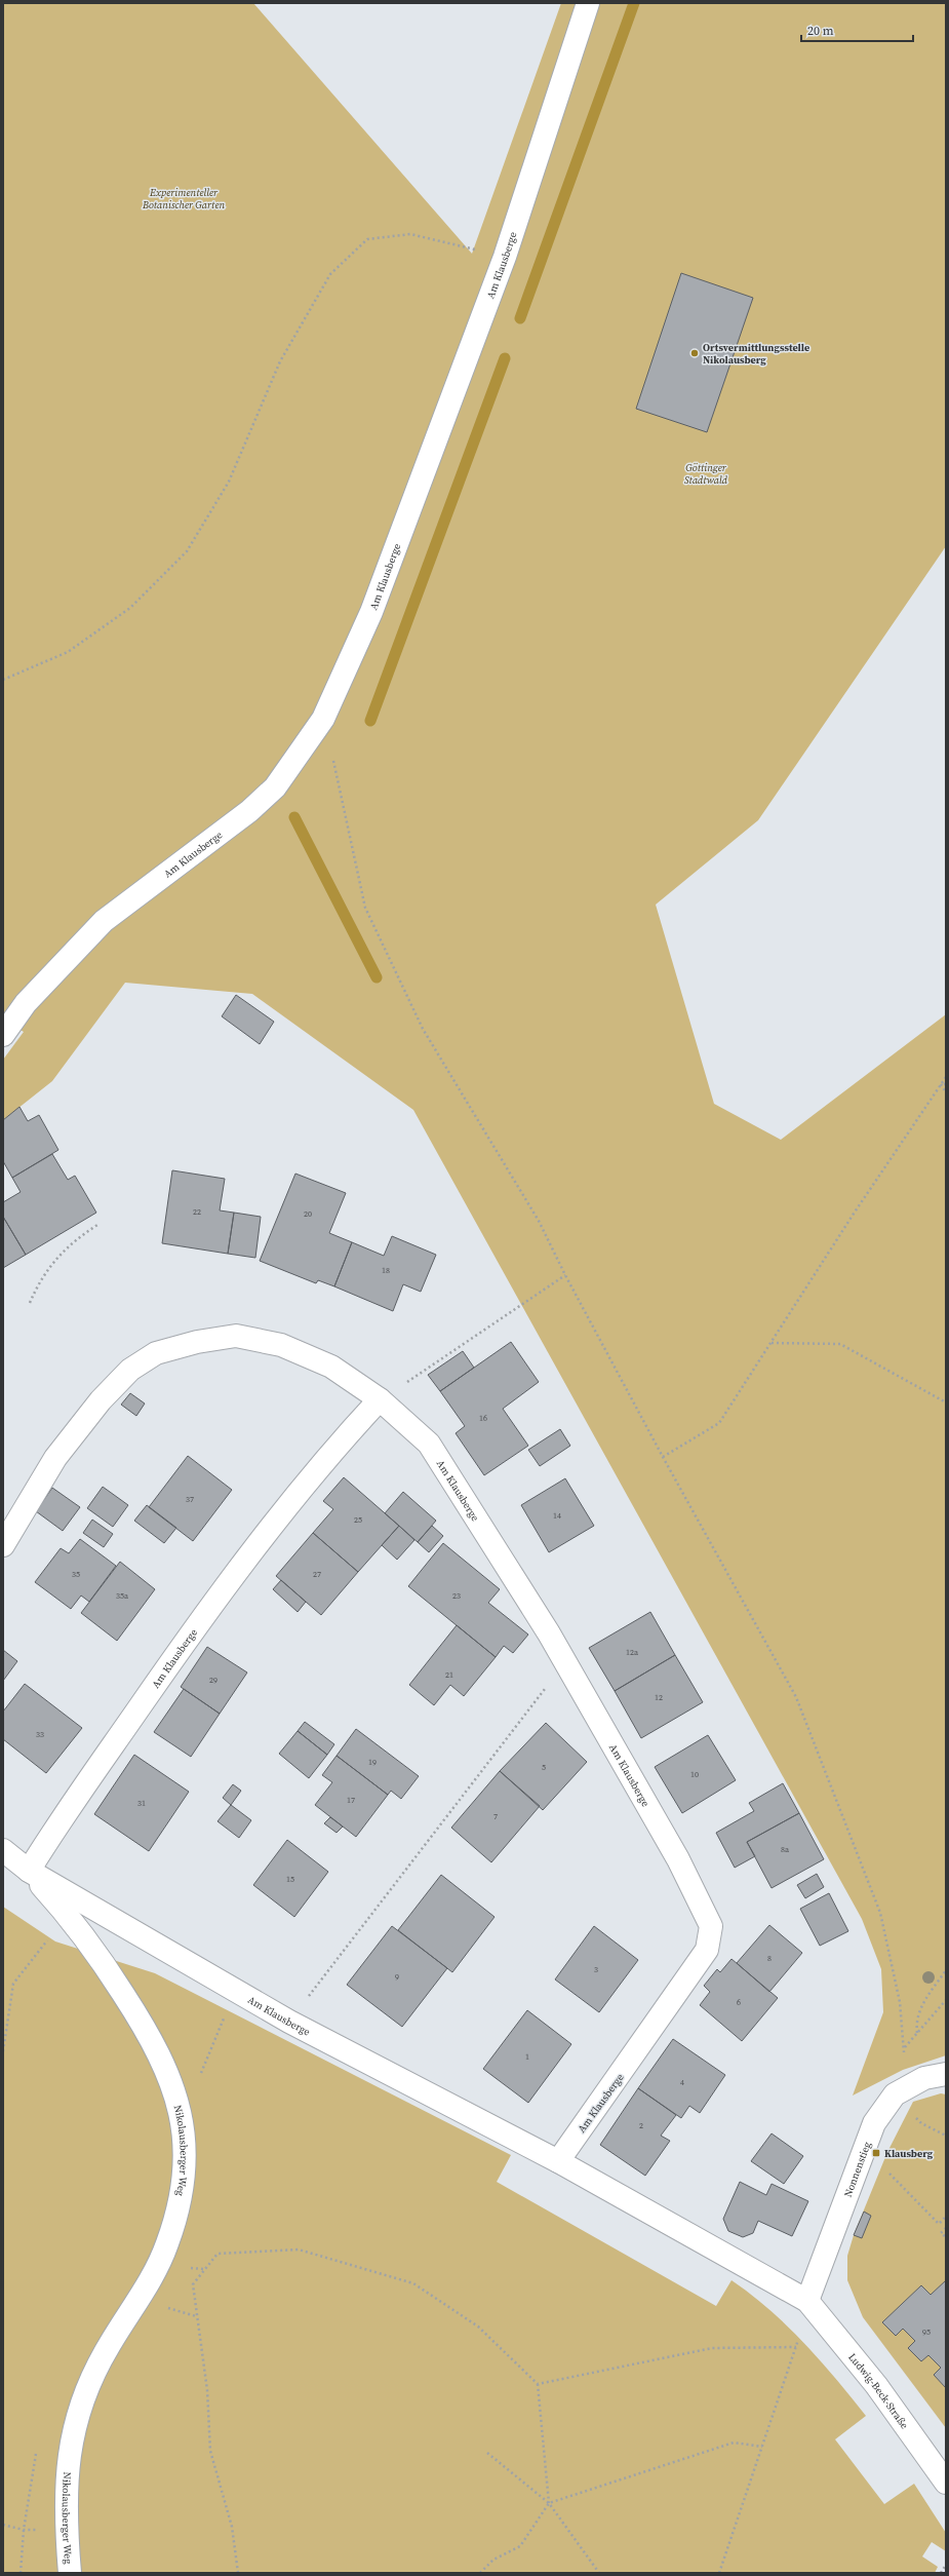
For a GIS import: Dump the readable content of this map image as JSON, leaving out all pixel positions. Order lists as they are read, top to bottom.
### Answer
{
  "streets": {
    "street": [
      "Am Klausberge",
      "Nikolausberger Weg",
      "Nonnenstieg",
      "Ludwig-Beck-Straße"
    ]
  },
  "crossings": [
    ["Am Klausberge", "Nikolausberger Weg"],
    ["Am Klausberge", "Nonnenstieg"],
    ["Am Klausberge", "Ludwig-Beck-Straße"],
    ["Nonnenstieg", "Ludwig-Beck-Straße"]
  ],
  "parks": ["Experimenteller Botanischer Garten", "Göttinger Stadtwald"],
  "places": {
    "other": ["Ortsvermittlungsstelle Nikolausberg"],
    "transit": ["Klausberg"]
  },
  "house_numbers": [
    "22",
    "20",
    "18",
    "16",
    "37",
    "14",
    "25",
    "35",
    "27",
    "35a",
    "23",
    "12a",
    "21",
    "29",
    "12",
    "33",
    "19",
    "5",
    "10",
    "17",
    "31",
    "7",
    "8a",
    "15",
    "8",
    "3",
    "9",
    "6",
    "1",
    "4",
    "2",
    "95"
  ],
  "scale_bar": "20 m"
}
